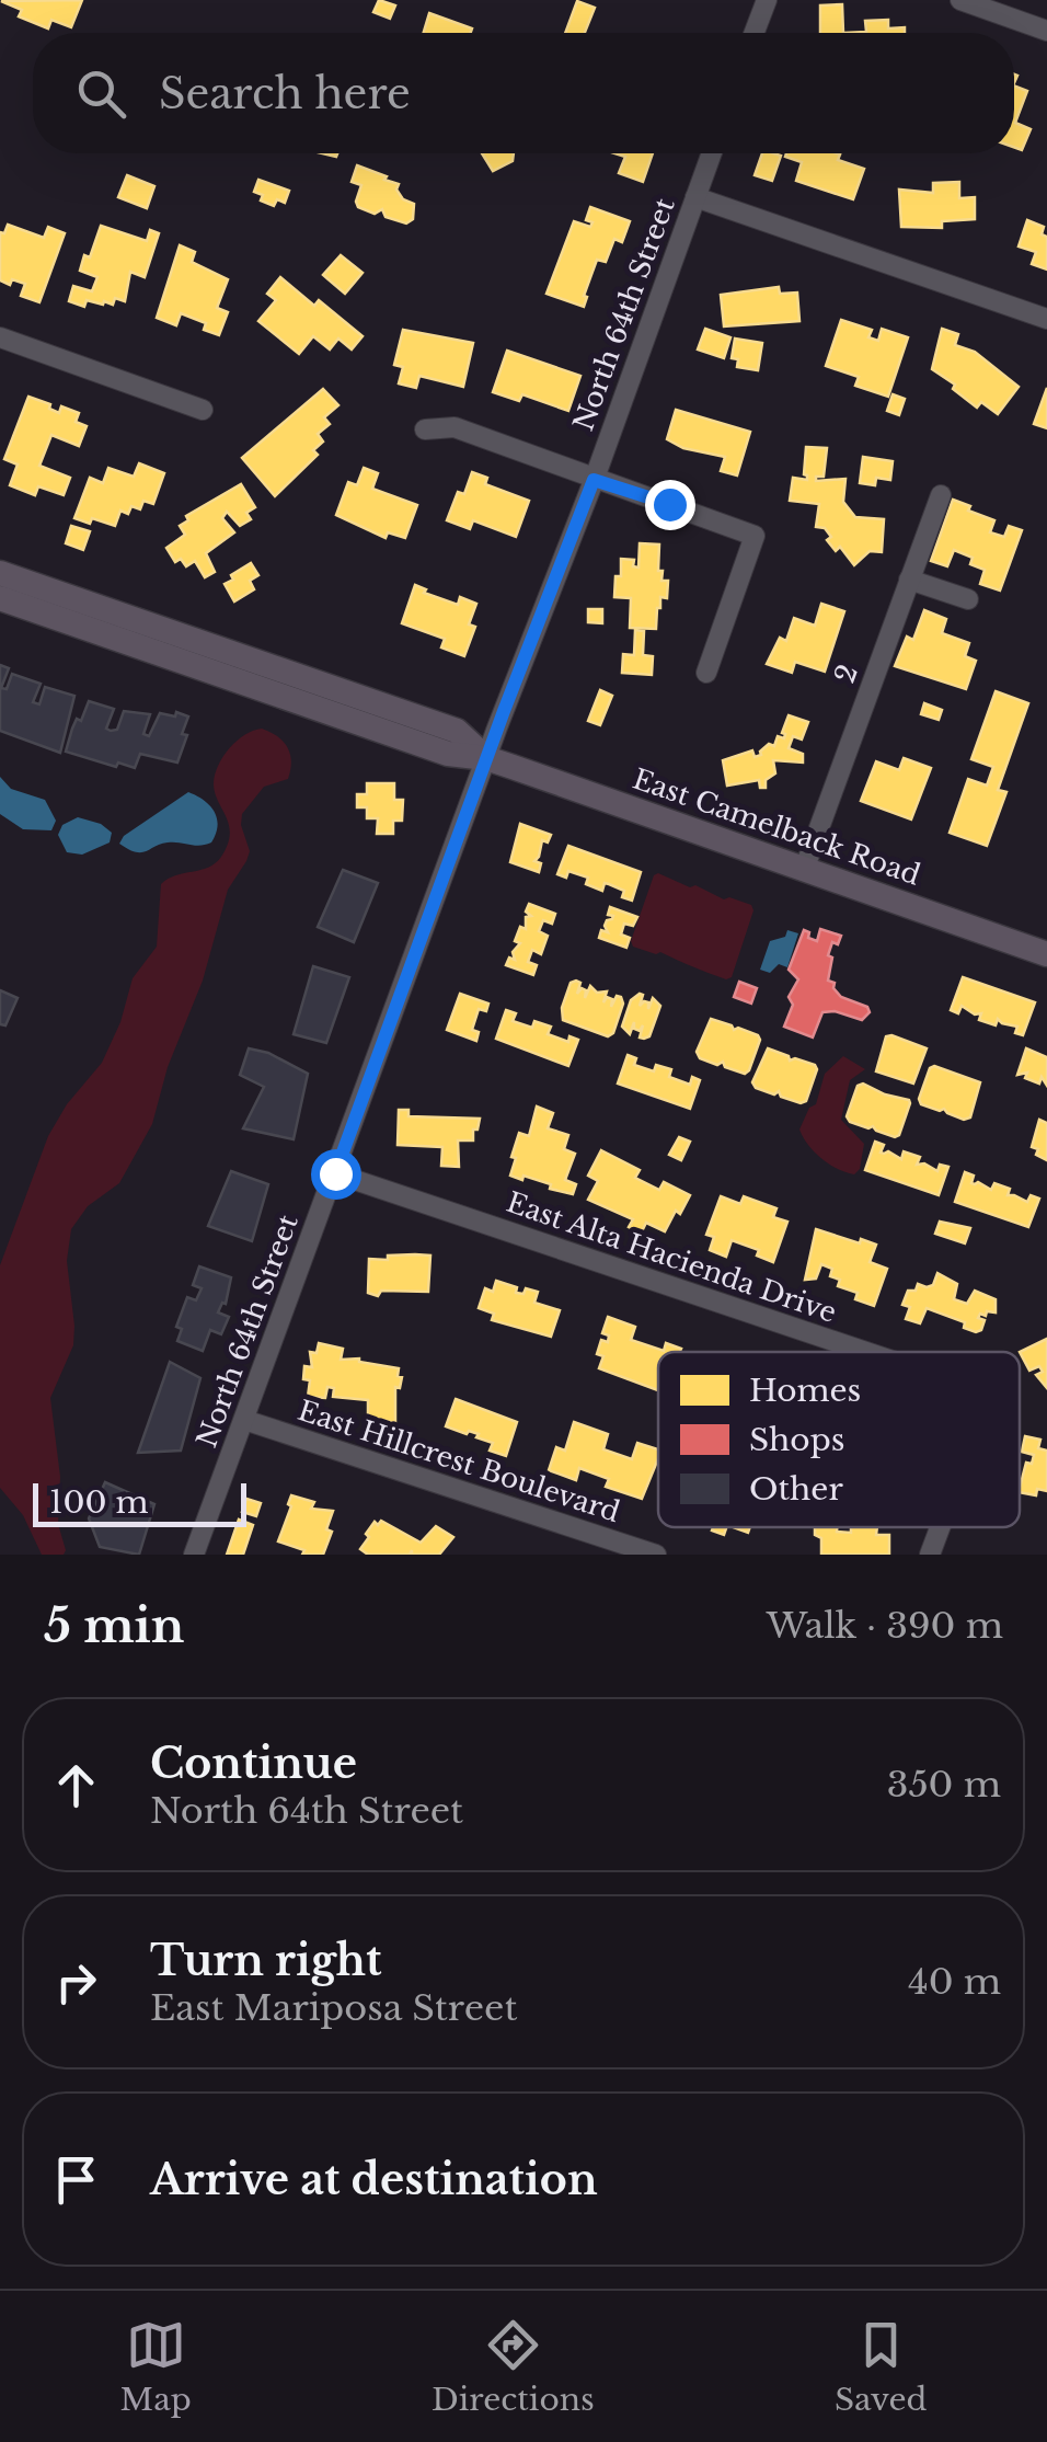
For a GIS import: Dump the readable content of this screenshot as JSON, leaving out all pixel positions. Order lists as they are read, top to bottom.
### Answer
{
  "streets": {
    "main road": ["East Camelback Road"],
    "street": [
      "North 64th Street",
      "2",
      "East Alta Hacienda Drive",
      "East Hillcrest Boulevard"
    ]
  },
  "crossings": [
    ["North 64th Street", "East Camelback Road"],
    ["North 64th Street", "East Alta Hacienda Drive"],
    ["North 64th Street", "East Hillcrest Boulevard"],
    ["2", "East Camelback Road"]
  ],
  "legend": ["Homes", "Shops", "Other"],
  "scale_bar": "100 m",
  "page": {
    "search": "Search here",
    "scale": "100 m",
    "heading": ["5 min", "Walk · 390 m"],
    "list": [
      ["Continue", "North 64th Street", "350 m"],
      ["Turn right", "East Mariposa Street", "40 m"],
      "Arrive at destination"
    ],
    "nav": ["Map", "Directions", "Saved"]
  }
}
